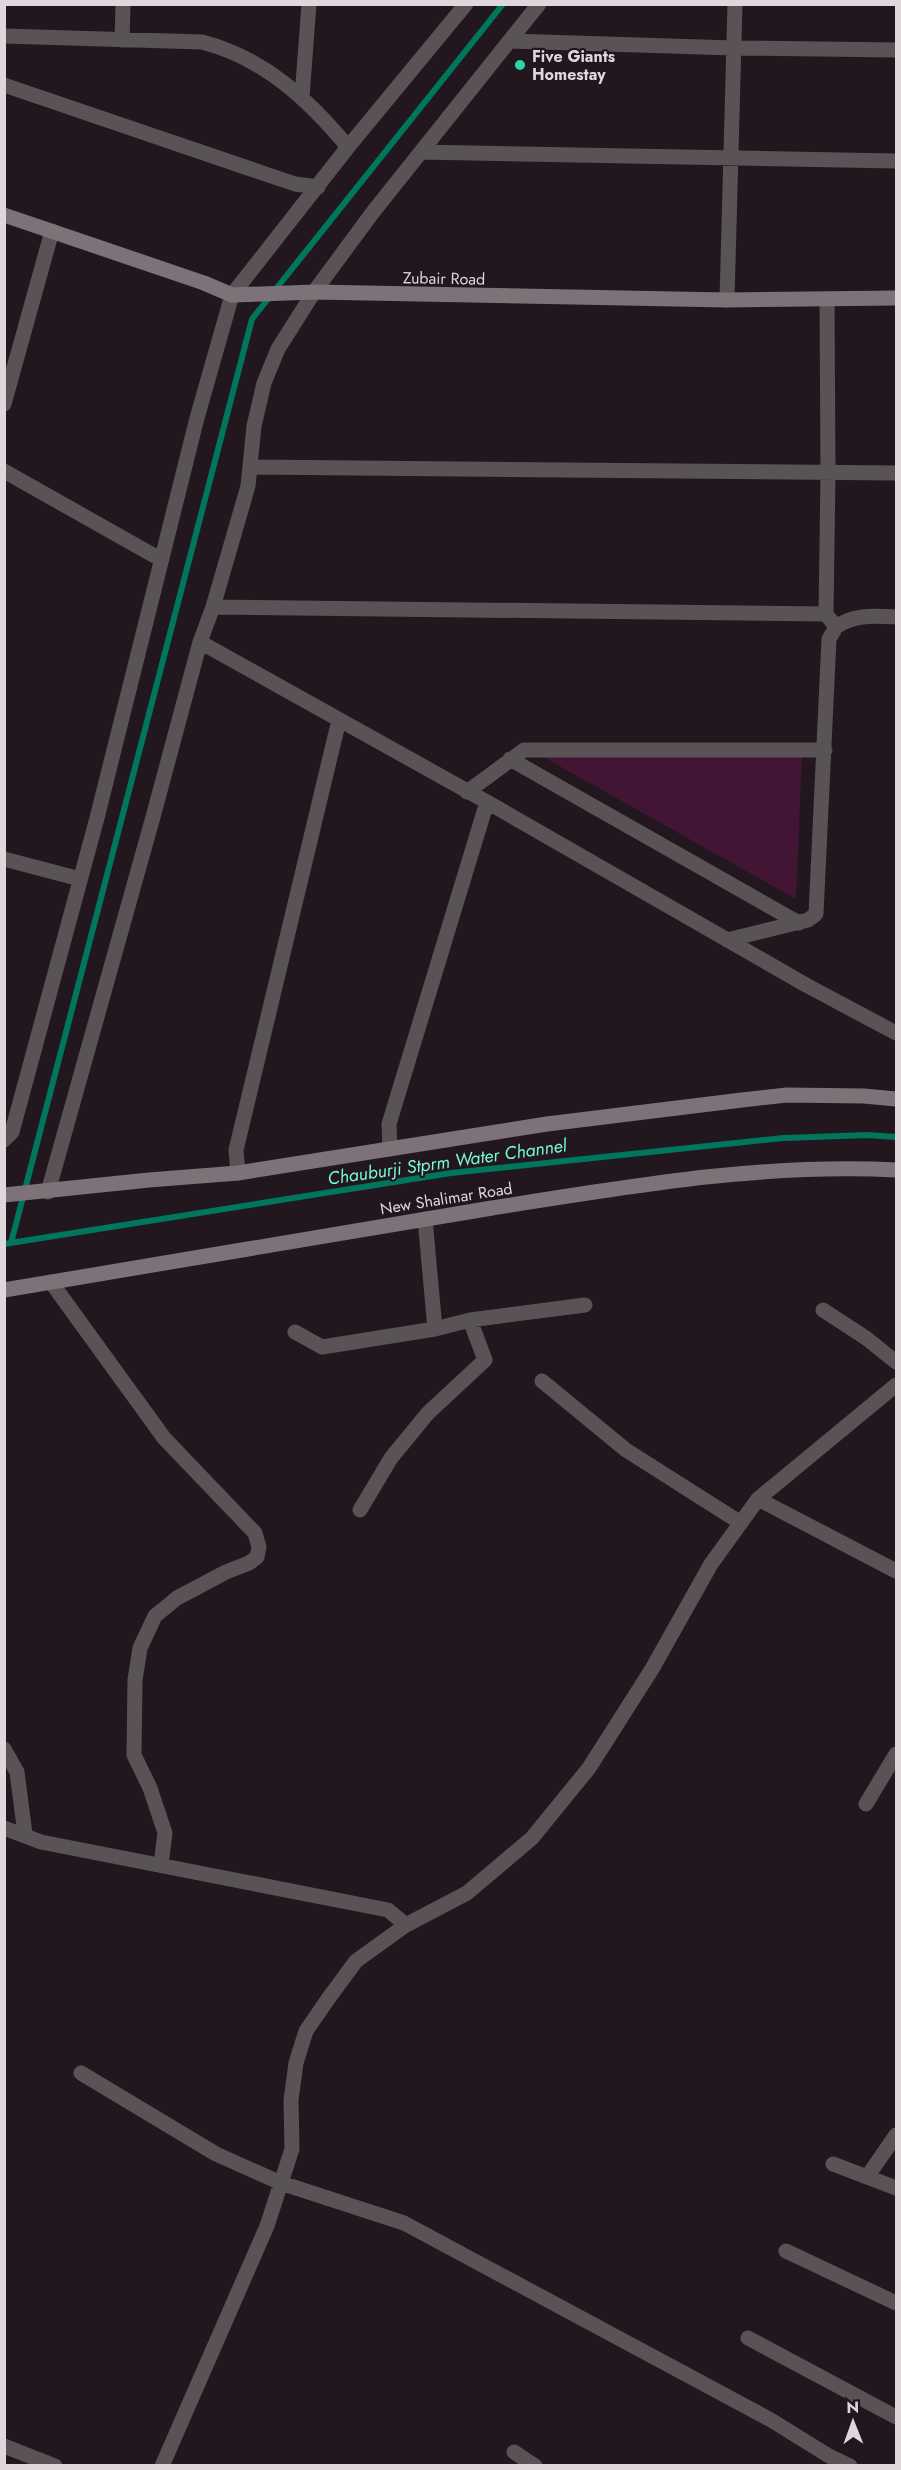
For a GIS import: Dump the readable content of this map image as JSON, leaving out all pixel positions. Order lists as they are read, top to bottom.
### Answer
{
  "streets": {
    "street": ["Zubair Road", "New Shalimar Road"]
  },
  "water": ["Chauburji Stprm Water Channel"],
  "places": ["Five Giants Homestay"],
  "north": "top"
}
